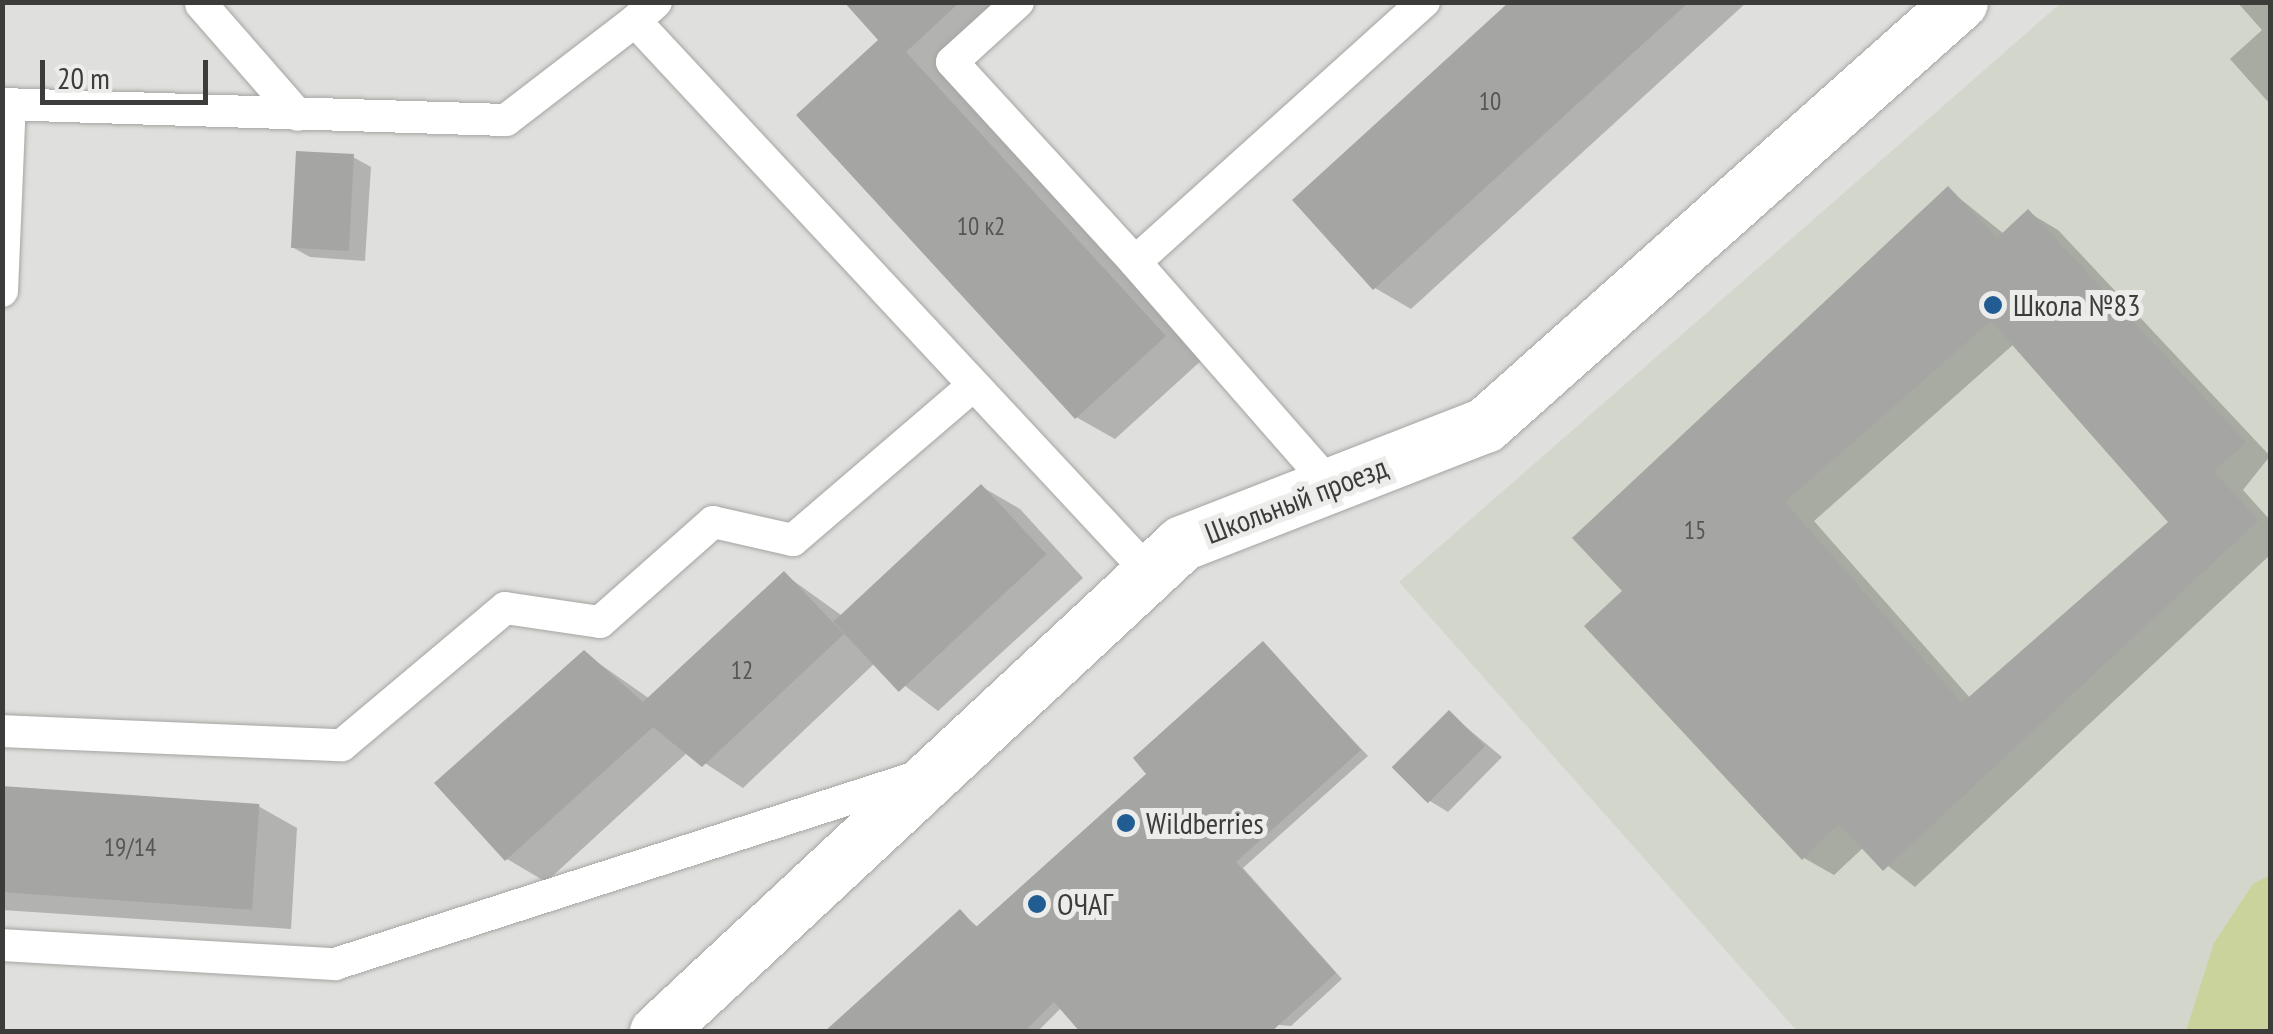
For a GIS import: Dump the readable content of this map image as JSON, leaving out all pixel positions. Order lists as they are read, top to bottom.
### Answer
{
  "streets": {
    "street": ["Школьный проезд"]
  },
  "places": ["Школа №83", "Wildberries", "ОЧАГ"],
  "house_numbers": [
    "10",
    "10 к2",
    "15",
    "12",
    "19/14"
  ],
  "scale_bar": "20 m"
}
